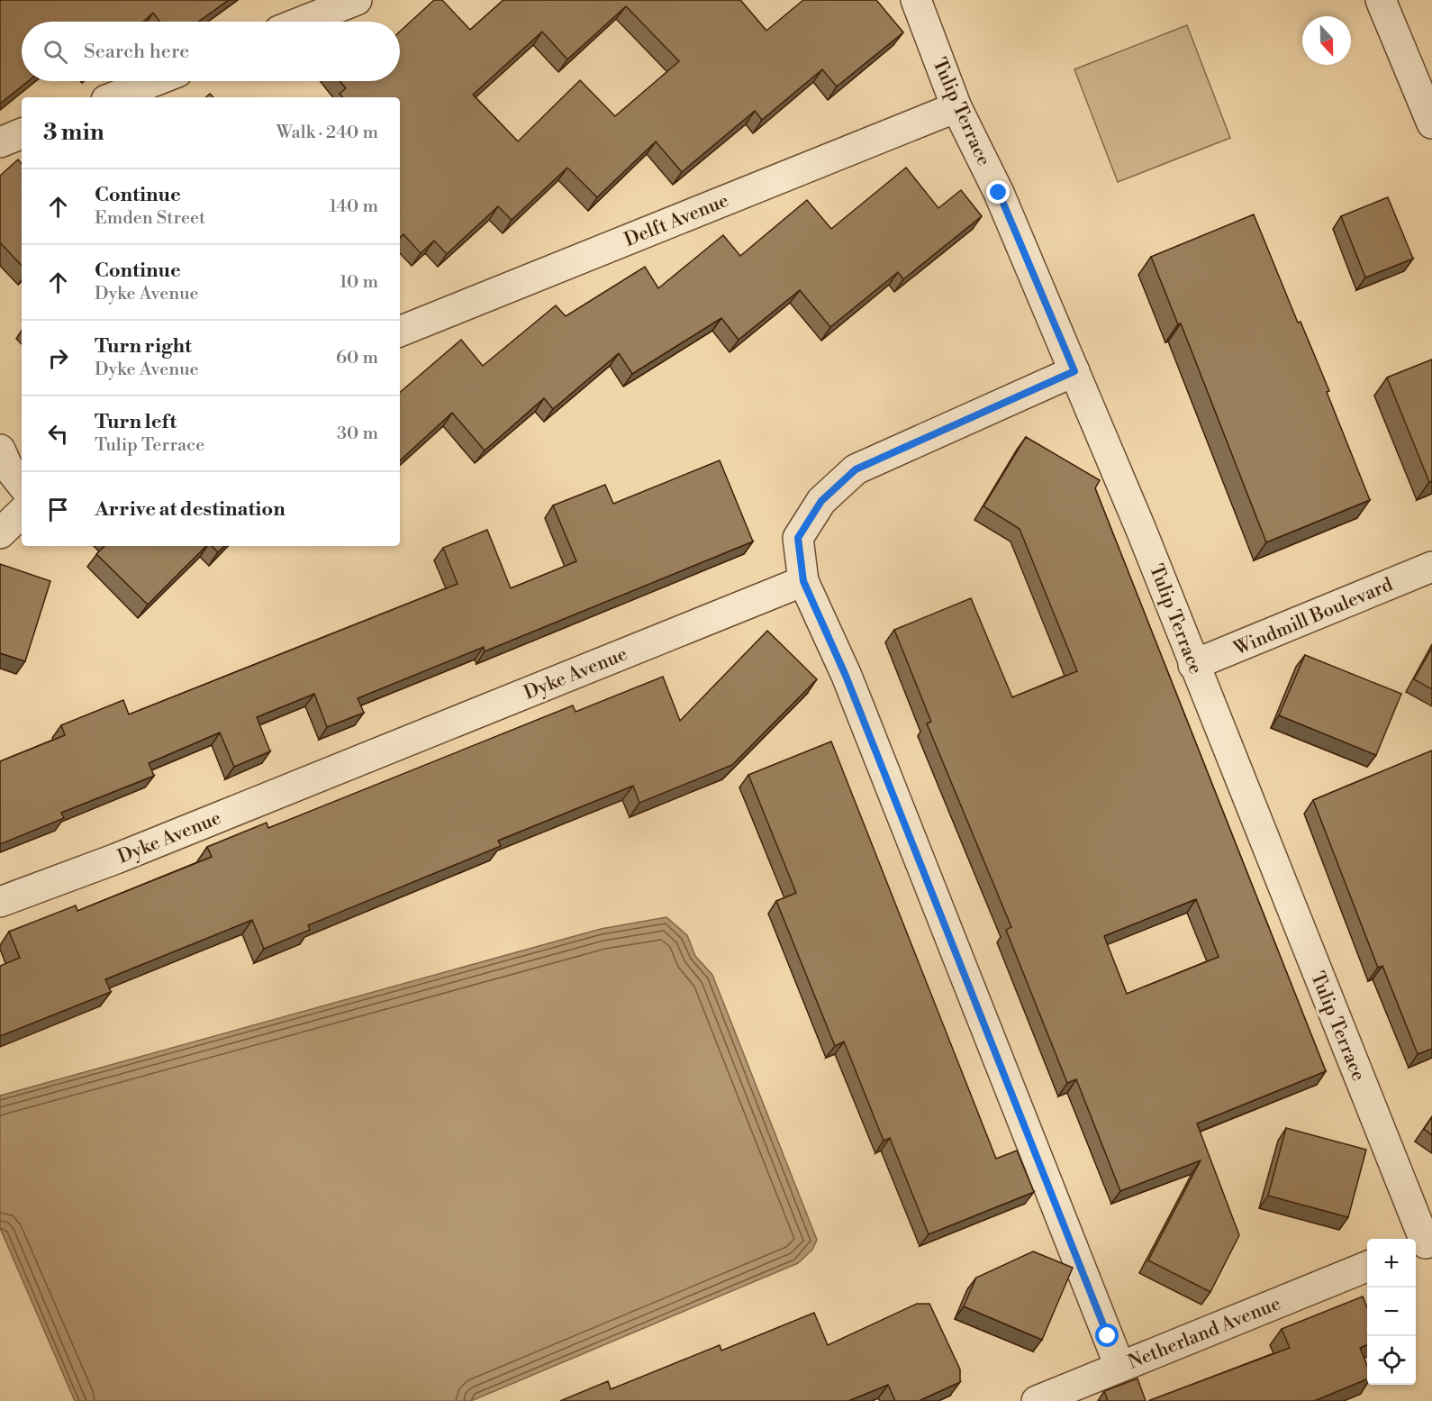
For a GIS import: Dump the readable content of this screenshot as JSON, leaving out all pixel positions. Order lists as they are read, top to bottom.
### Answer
{
  "streets": {
    "street": [
      "Tulip Terrace",
      "Delft Avenue",
      "Windmill Boulevard",
      "Dyke Avenue",
      "Netherland Avenue"
    ]
  },
  "crossings": [
    ["Tulip Terrace", "Delft Avenue"],
    ["Tulip Terrace", "Windmill Boulevard"]
  ],
  "north": "bottom",
  "page": {
    "search": "Search here",
    "heading": ["3 min", "Walk · 240 m"],
    "list": [
      ["Continue", "Emden Street", "140 m"],
      ["Continue", "Dyke Avenue", "10 m"],
      ["Turn right", "Dyke Avenue", "60 m"],
      ["Turn left", "Tulip Terrace", "30 m"],
      "Arrive at destination"
    ],
    "map_buttons": ["+", "−"]
  }
}
